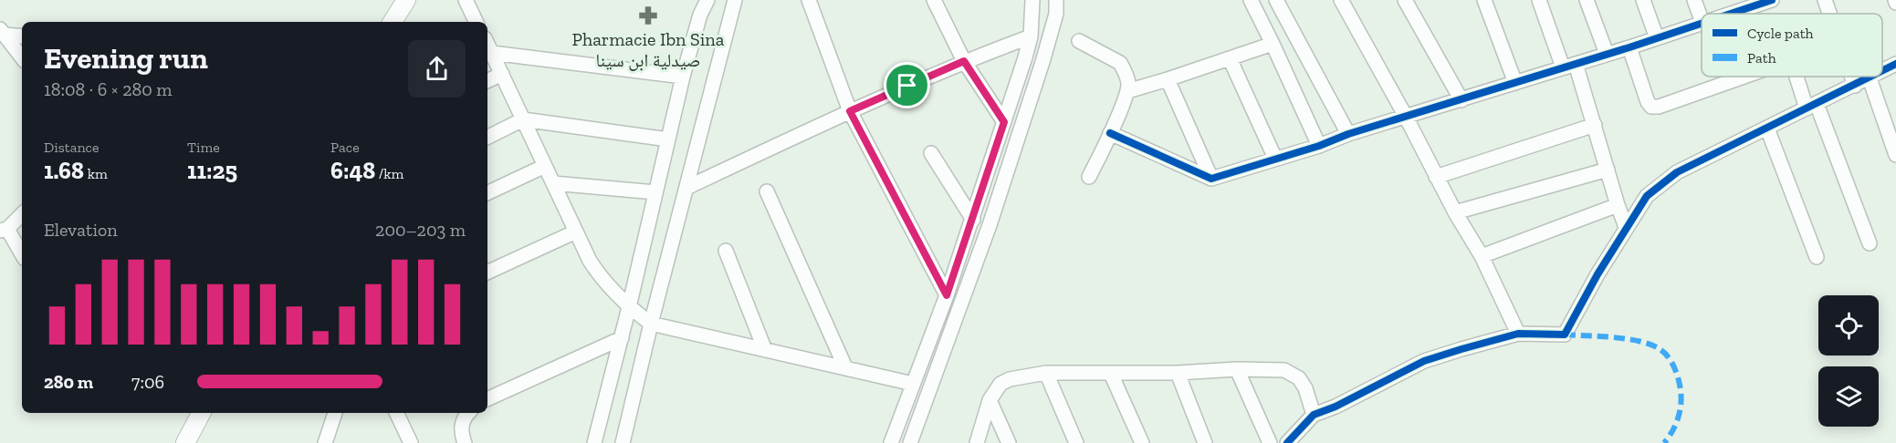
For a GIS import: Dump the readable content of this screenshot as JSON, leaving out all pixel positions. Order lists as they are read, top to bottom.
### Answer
{
  "places": {
    "pharmacy": ["Pharmacie Ibn Sina صيدلية ابن سينا"]
  },
  "legend": ["Cycle path", "Path"],
  "page": {
    "heading": ["Evening run", "18:08 · 6 × 280 m"],
    "stats": [
      ["Distance", "1.68 km"],
      ["Time", "11:25"],
      ["Pace", "6:48 /km"]
    ],
    "chart": ["Elevation", "200–203 m"],
    "list": [
      {
        "name": "280 m",
        "note": "7:06"
      }
    ]
  }
}
